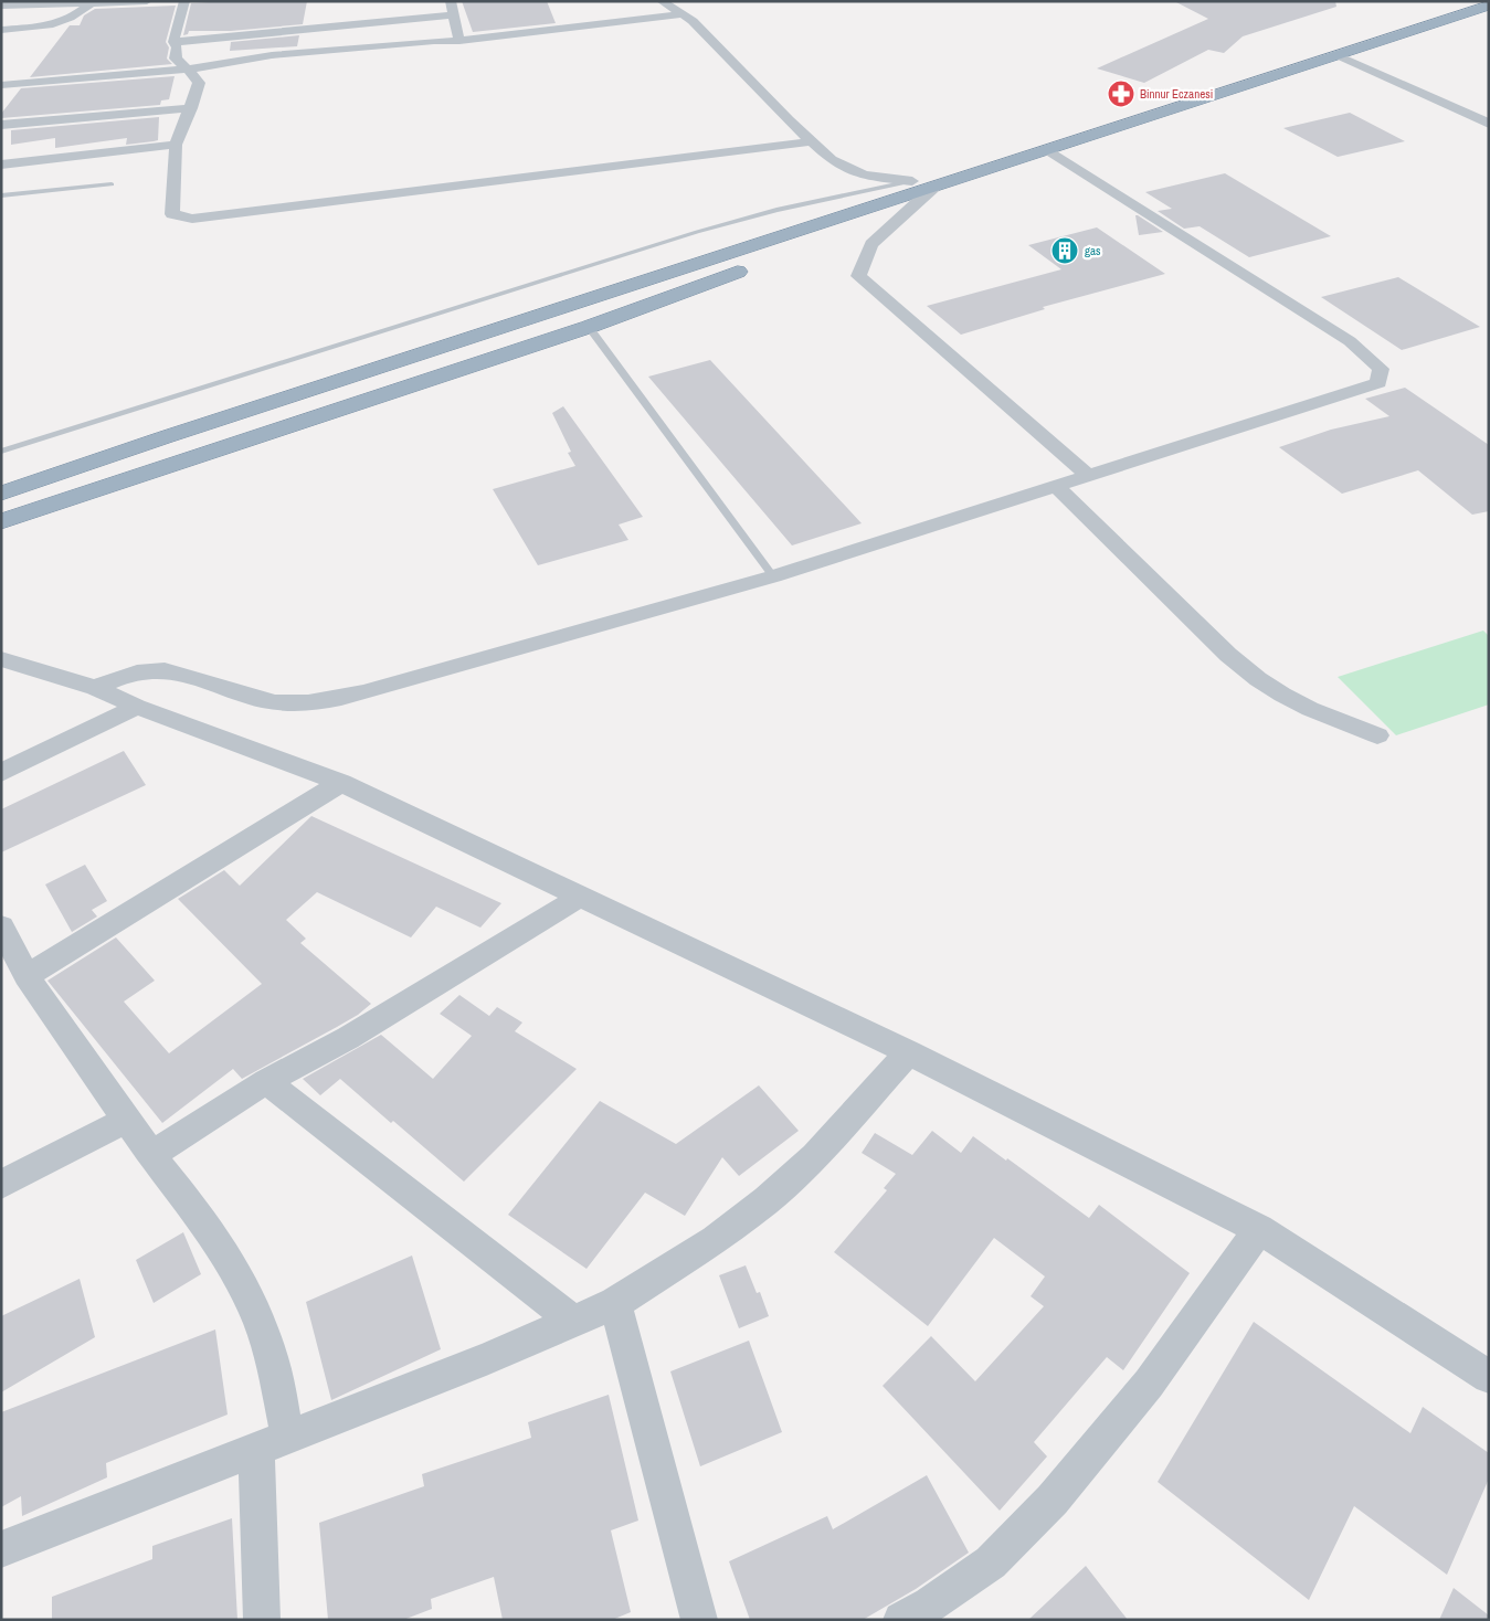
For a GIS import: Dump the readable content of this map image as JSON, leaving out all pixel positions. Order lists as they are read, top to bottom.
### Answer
{
  "places": {
    "pharmacy": ["Binnur Eczanesi"],
    "building": ["gas"]
  }
}
